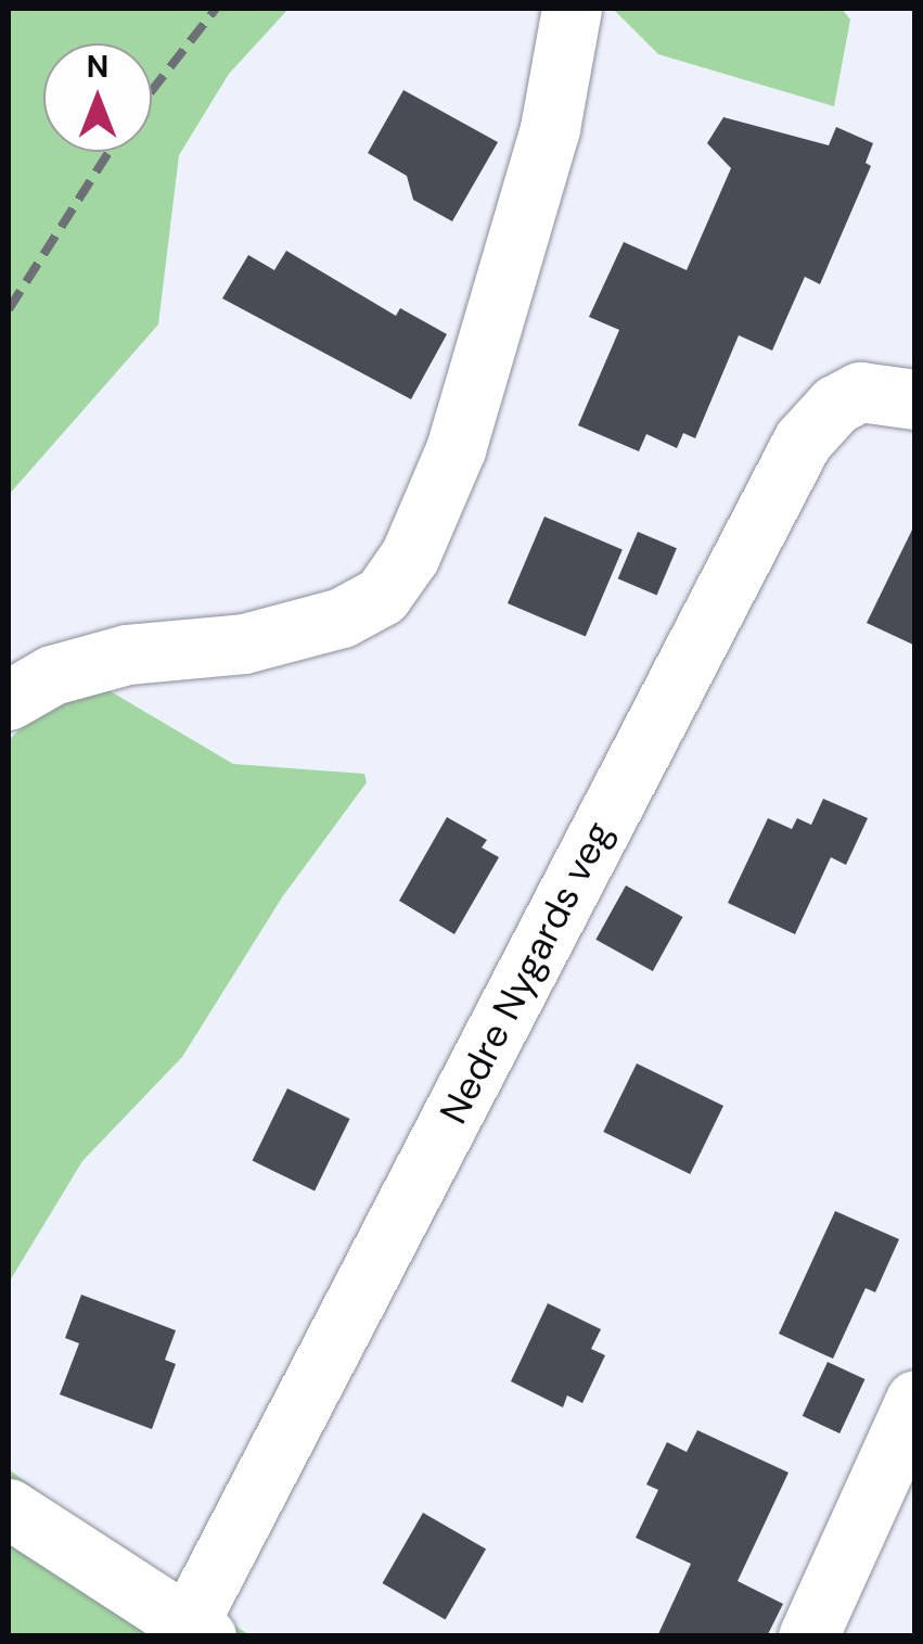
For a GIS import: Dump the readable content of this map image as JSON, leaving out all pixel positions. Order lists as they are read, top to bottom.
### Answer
{
  "streets": {
    "street": ["Nedre Nygards veg"]
  },
  "north": "top"
}
